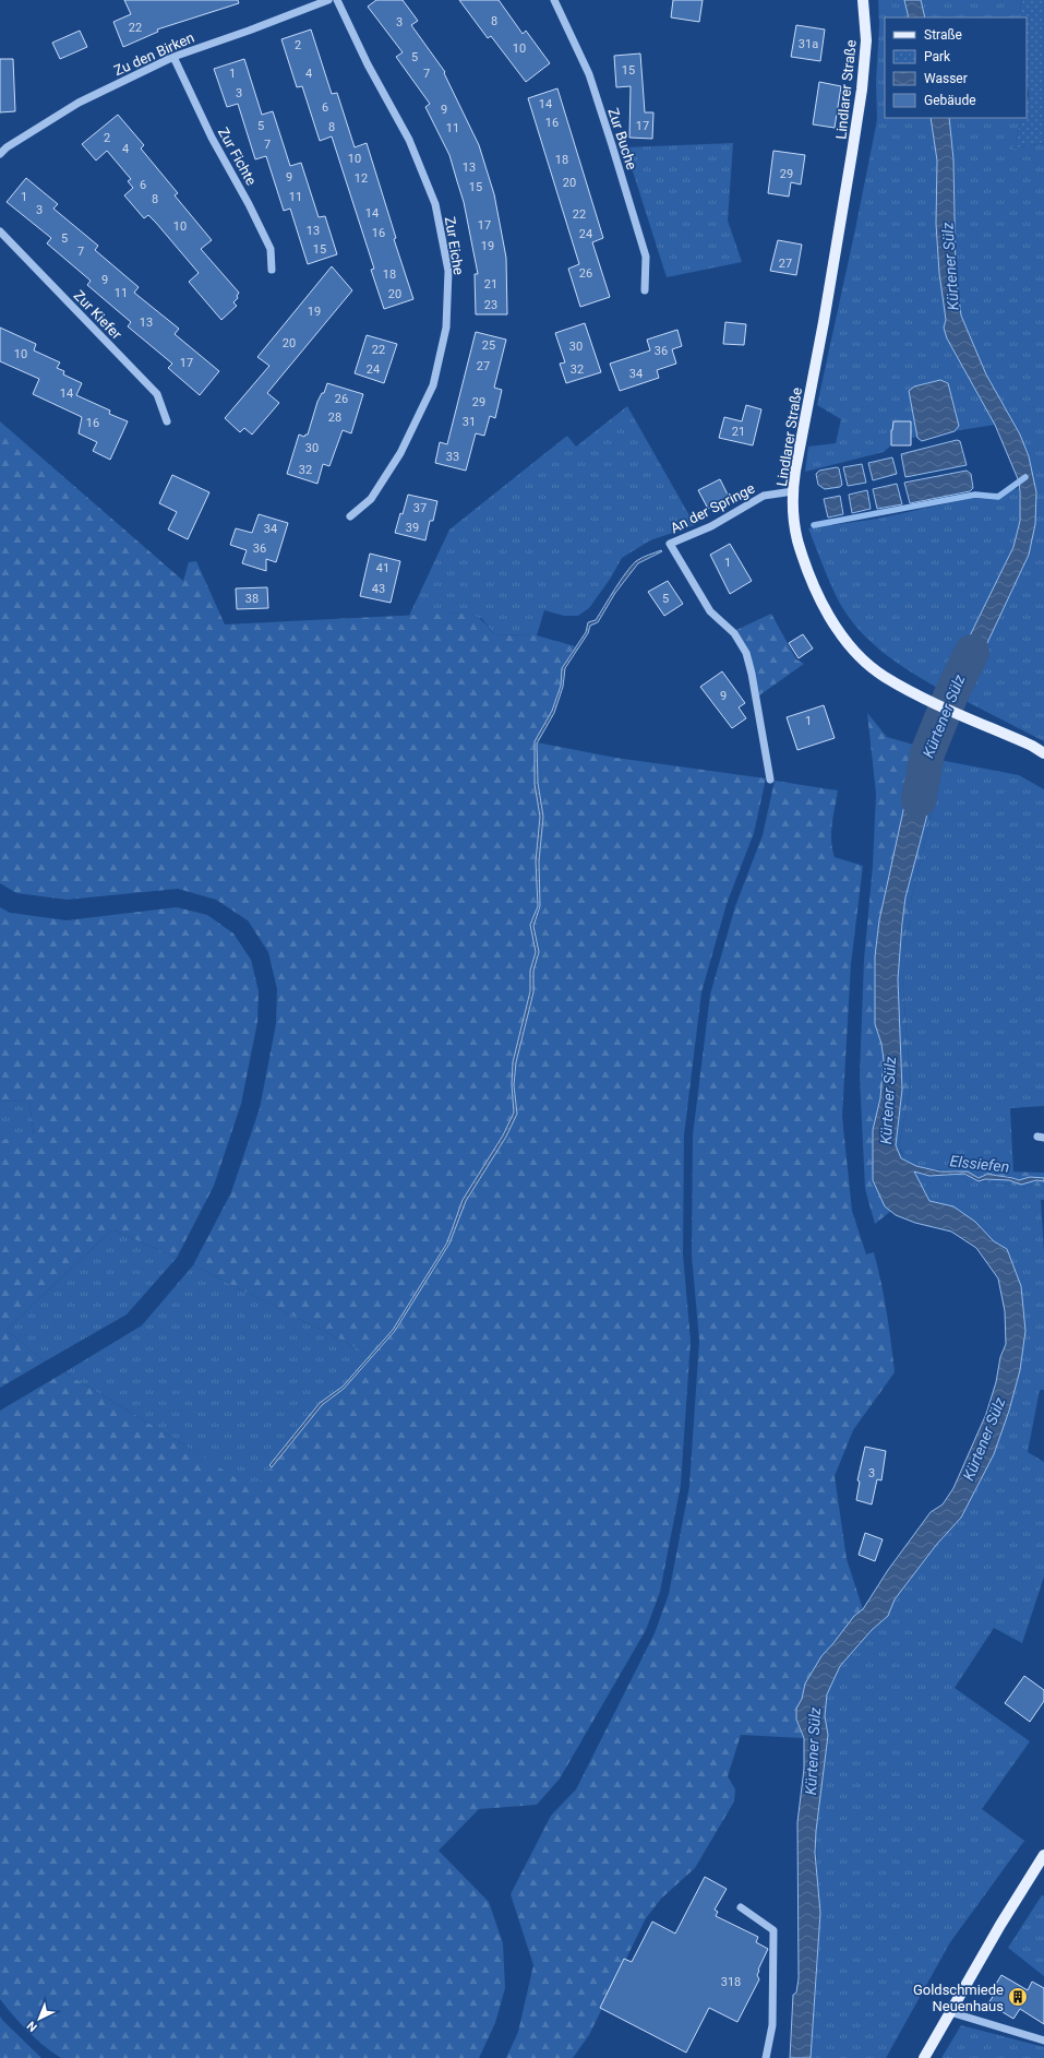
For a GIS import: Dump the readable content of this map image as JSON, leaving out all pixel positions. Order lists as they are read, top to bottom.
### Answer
{
  "streets": {
    "main road": ["Lindlarer Straße"],
    "street": [
      "Zu den Birken",
      "Zur Buche",
      "Zur Fichte",
      "Zur Eiche",
      "Zur Kiefer",
      "An der Springe"
    ]
  },
  "crossings": [
    ["Zu den Birken", "Zur Fichte"],
    ["Lindlarer Straße", "An der Springe"]
  ],
  "water": ["Kürtener Sülz", "Elssiefen"],
  "places": {
    "building": ["Goldschmiede Neuenhaus"]
  },
  "house_numbers": [
    "8",
    "3",
    "22",
    "31a",
    "2",
    "10",
    "5",
    "15",
    "1",
    "4",
    "7",
    "3",
    "14",
    "6",
    "9",
    "16",
    "5",
    "17",
    "8",
    "11",
    "2",
    "7",
    "4",
    "10",
    "18",
    "13",
    "29",
    "9",
    "12",
    "20",
    "6",
    "15",
    "1",
    "11",
    "8",
    "3",
    "14",
    "22",
    "17",
    "10",
    "13",
    "16",
    "24",
    "5",
    "19",
    "15",
    "7",
    "27",
    "26",
    "18",
    "9",
    "21",
    "11",
    "20",
    "23",
    "19",
    "13",
    "20",
    "25",
    "30",
    "22",
    "36",
    "10",
    "17",
    "27",
    "24",
    "32",
    "34",
    "14",
    "26",
    "29",
    "28",
    "31",
    "16",
    "21",
    "30",
    "33",
    "32",
    "37",
    "39",
    "34",
    "36",
    "1",
    "41",
    "43",
    "38",
    "5",
    "9",
    "1",
    "3",
    "318"
  ],
  "legend": [
    "Straße",
    "Park",
    "Wasser",
    "Gebäude"
  ],
  "north": "bottom left"
}
